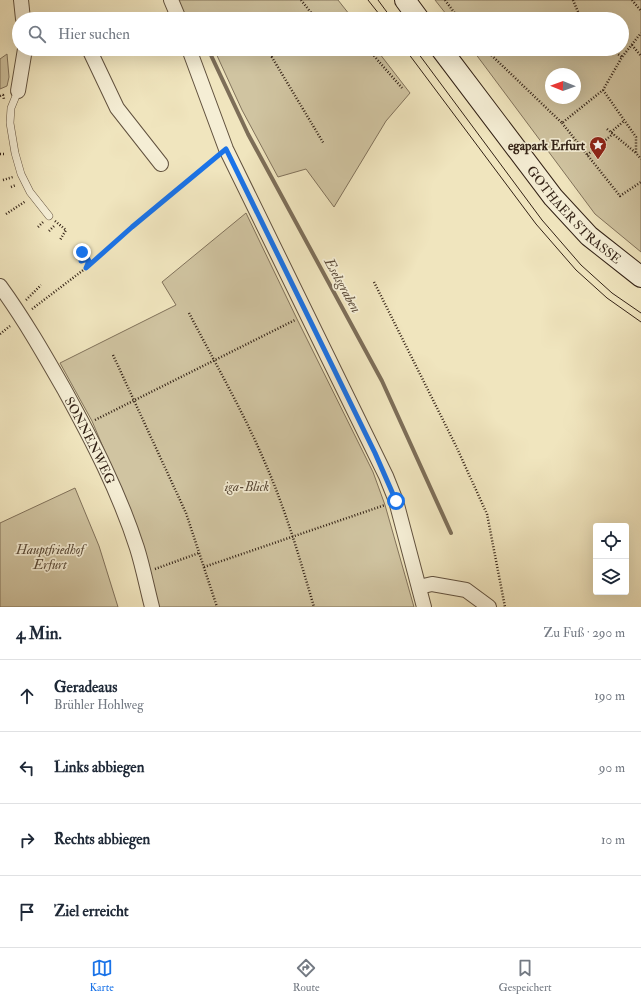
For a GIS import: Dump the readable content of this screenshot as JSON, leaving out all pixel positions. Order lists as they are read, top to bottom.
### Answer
{
  "streets": {
    "main road": ["GOTHAER STRASSE"],
    "street": ["SONNENWEG"]
  },
  "water": ["Eselsgraben"],
  "parks": ["iga-Blick", "Hauptfriedhof Erfurt"],
  "places": {
    "place": ["egapark Erfurt"]
  },
  "north": "left",
  "page": {
    "search": "Hier suchen",
    "heading": ["4 Min.", "Zu Fuß · 290 m"],
    "list": [
      ["Geradeaus", "Brühler Hohlweg", "190 m"],
      ["Links abbiegen", "90 m"],
      ["Rechts abbiegen", "10 m"],
      "Ziel erreicht"
    ],
    "nav": ["Karte", "Route", "Gespeichert"]
  }
}
